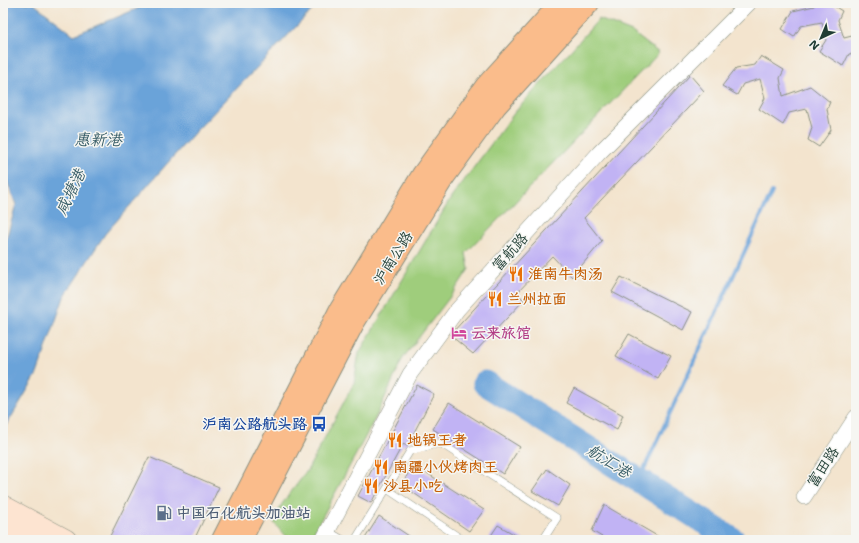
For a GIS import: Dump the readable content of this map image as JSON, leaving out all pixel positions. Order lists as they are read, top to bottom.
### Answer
{
  "streets": {
    "main road": ["沪南公路"],
    "street": ["富航路", "富田路"]
  },
  "water": ["惠新港", "咸塘港", "航汇港"],
  "places": {
    "restaurant": [
      "淮南牛肉汤",
      "兰州拉面",
      "地锅王者",
      "南疆小伙烤肉王",
      "沙县小吃"
    ],
    "hotel": ["云来旅馆"],
    "bus stop": ["沪南公路航头路"],
    "fuel station": ["中国石化航头加油站"]
  },
  "north": "bottom left"
}
